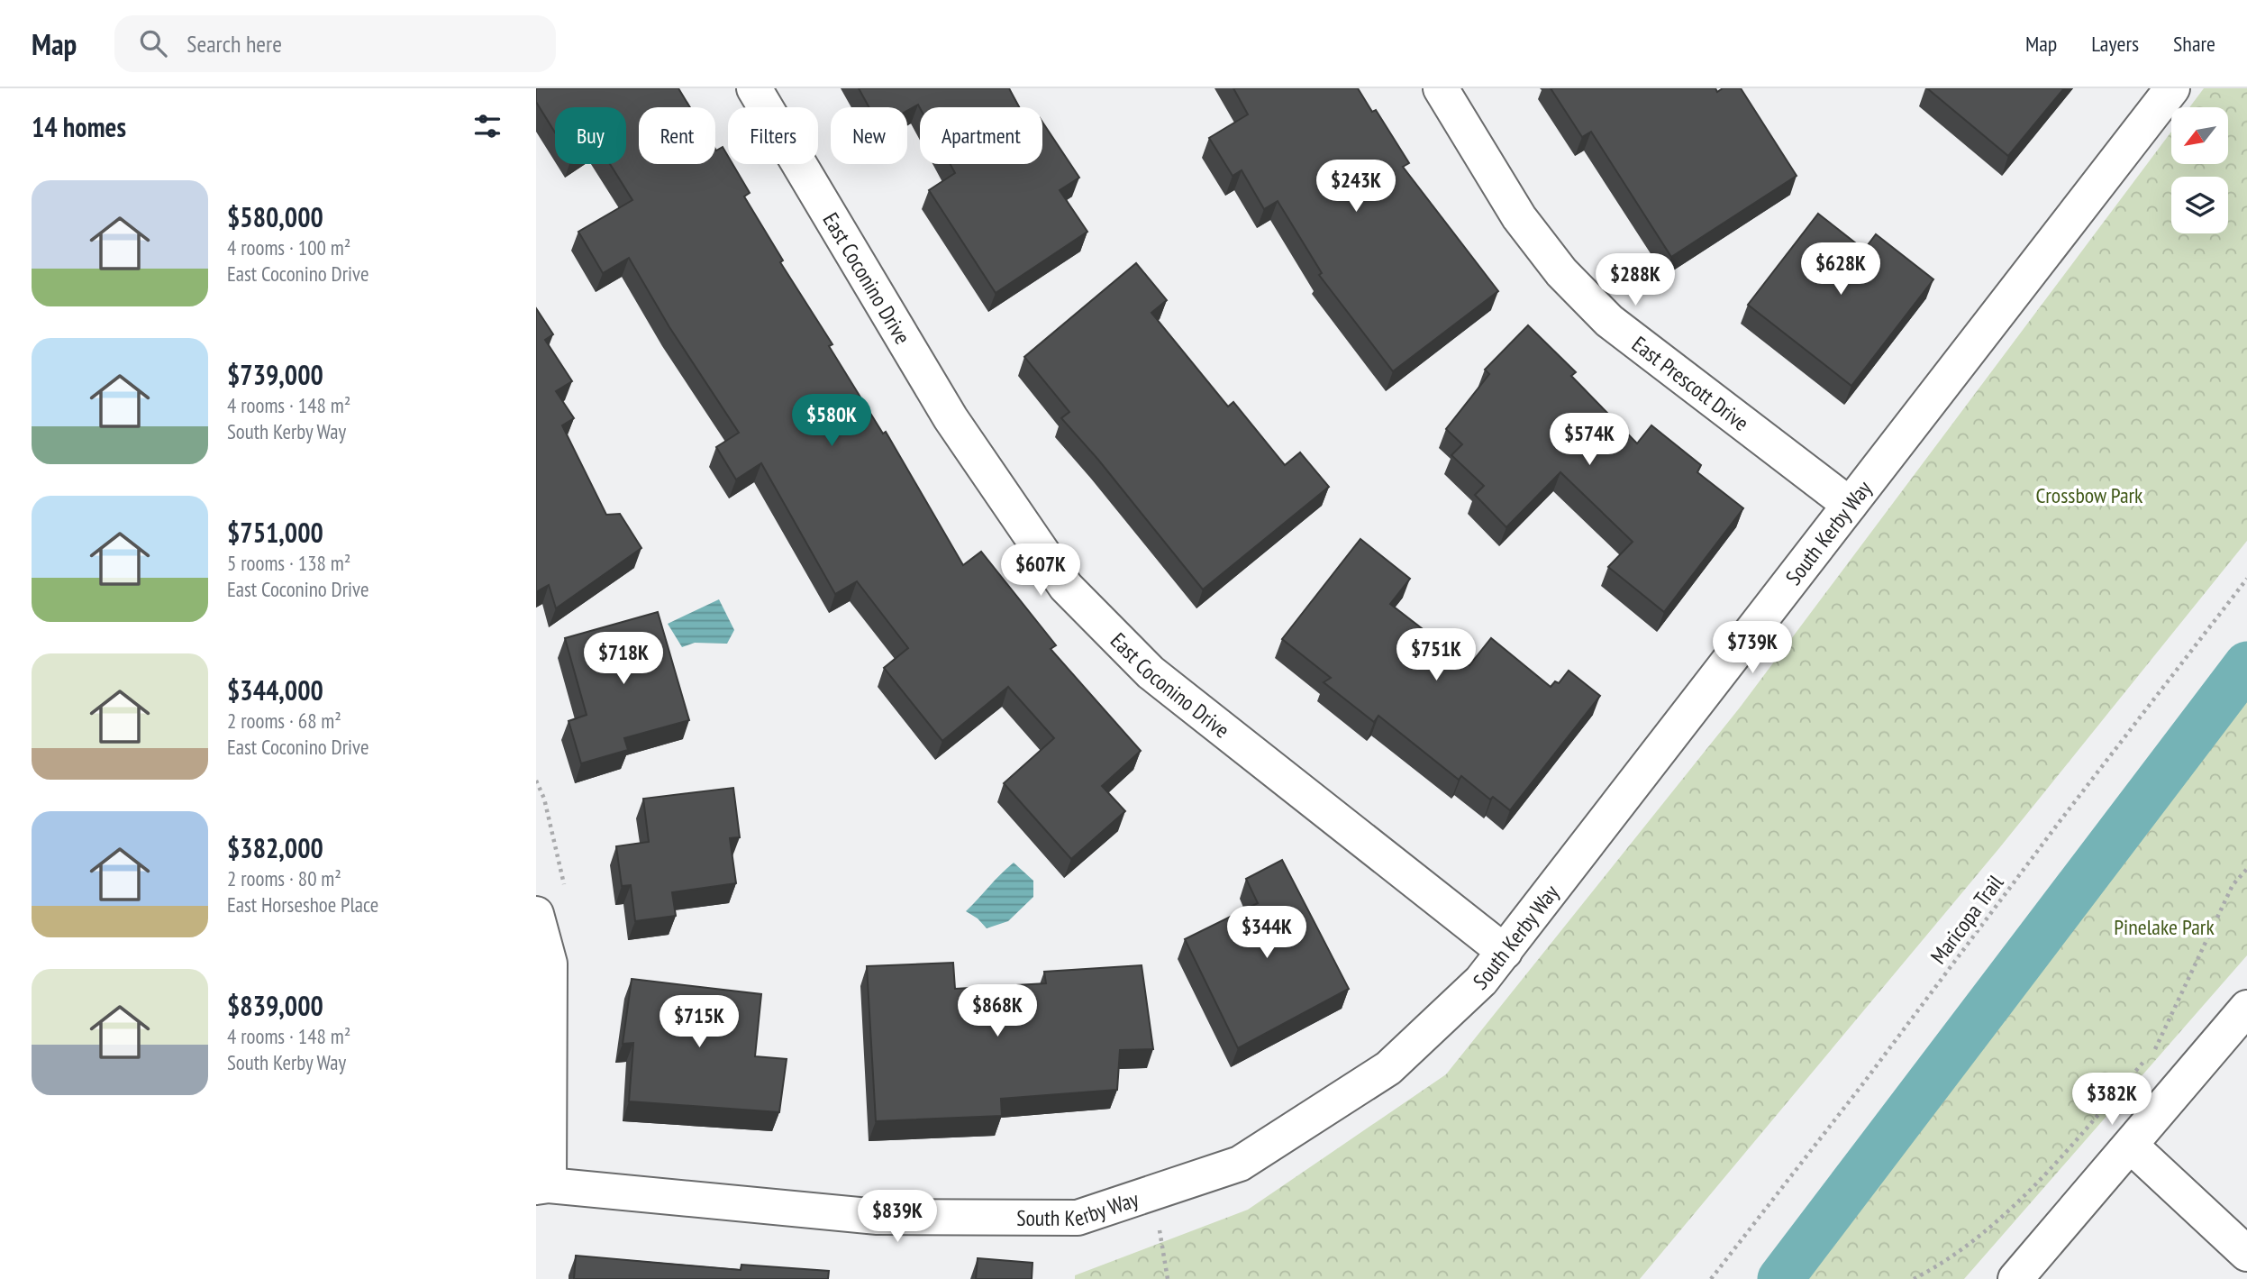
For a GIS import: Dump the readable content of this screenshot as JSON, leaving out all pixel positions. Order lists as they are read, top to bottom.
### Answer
{
  "streets": {
    "street": ["East Coconino Drive", "East Prescott Drive", "South Kerby Way"],
    "path": ["Maricopa Trail"]
  },
  "crossings": [
    ["East Coconino Drive", "South Kerby Way"],
    ["East Prescott Drive", "South Kerby Way"]
  ],
  "parks": ["Crossbow Park", "Pinelake Park"],
  "north": "bottom left",
  "page": {
    "header": "Map",
    "search": "Search here",
    "nav": ["Map", "Layers", "Share"],
    "heading": "14 homes",
    "chip": [
      "Buy",
      "Rent",
      "Filters",
      "New",
      "Apartment"
    ],
    "price": [
      "$243K",
      "$628K",
      "$288K",
      "$580K",
      "$574K",
      "$607K",
      "$739K",
      "$751K",
      "$718K",
      "$344K",
      "$868K",
      "$715K",
      "$382K",
      "$839K"
    ],
    "list": [
      {
        "name": "$580,000",
        "note": "4 rooms · 100 m² · East Coconino Drive"
      },
      {
        "name": "$739,000",
        "note": "4 rooms · 148 m² · South Kerby Way"
      },
      {
        "name": "$751,000",
        "note": "5 rooms · 138 m² · East Coconino Drive"
      },
      {
        "name": "$344,000",
        "note": "2 rooms · 68 m² · East Coconino Drive"
      },
      {
        "name": "$382,000",
        "note": "2 rooms · 80 m² · East Horseshoe Place"
      },
      {
        "name": "$839,000",
        "note": "4 rooms · 148 m² · South Kerby Way"
      }
    ]
  }
}
